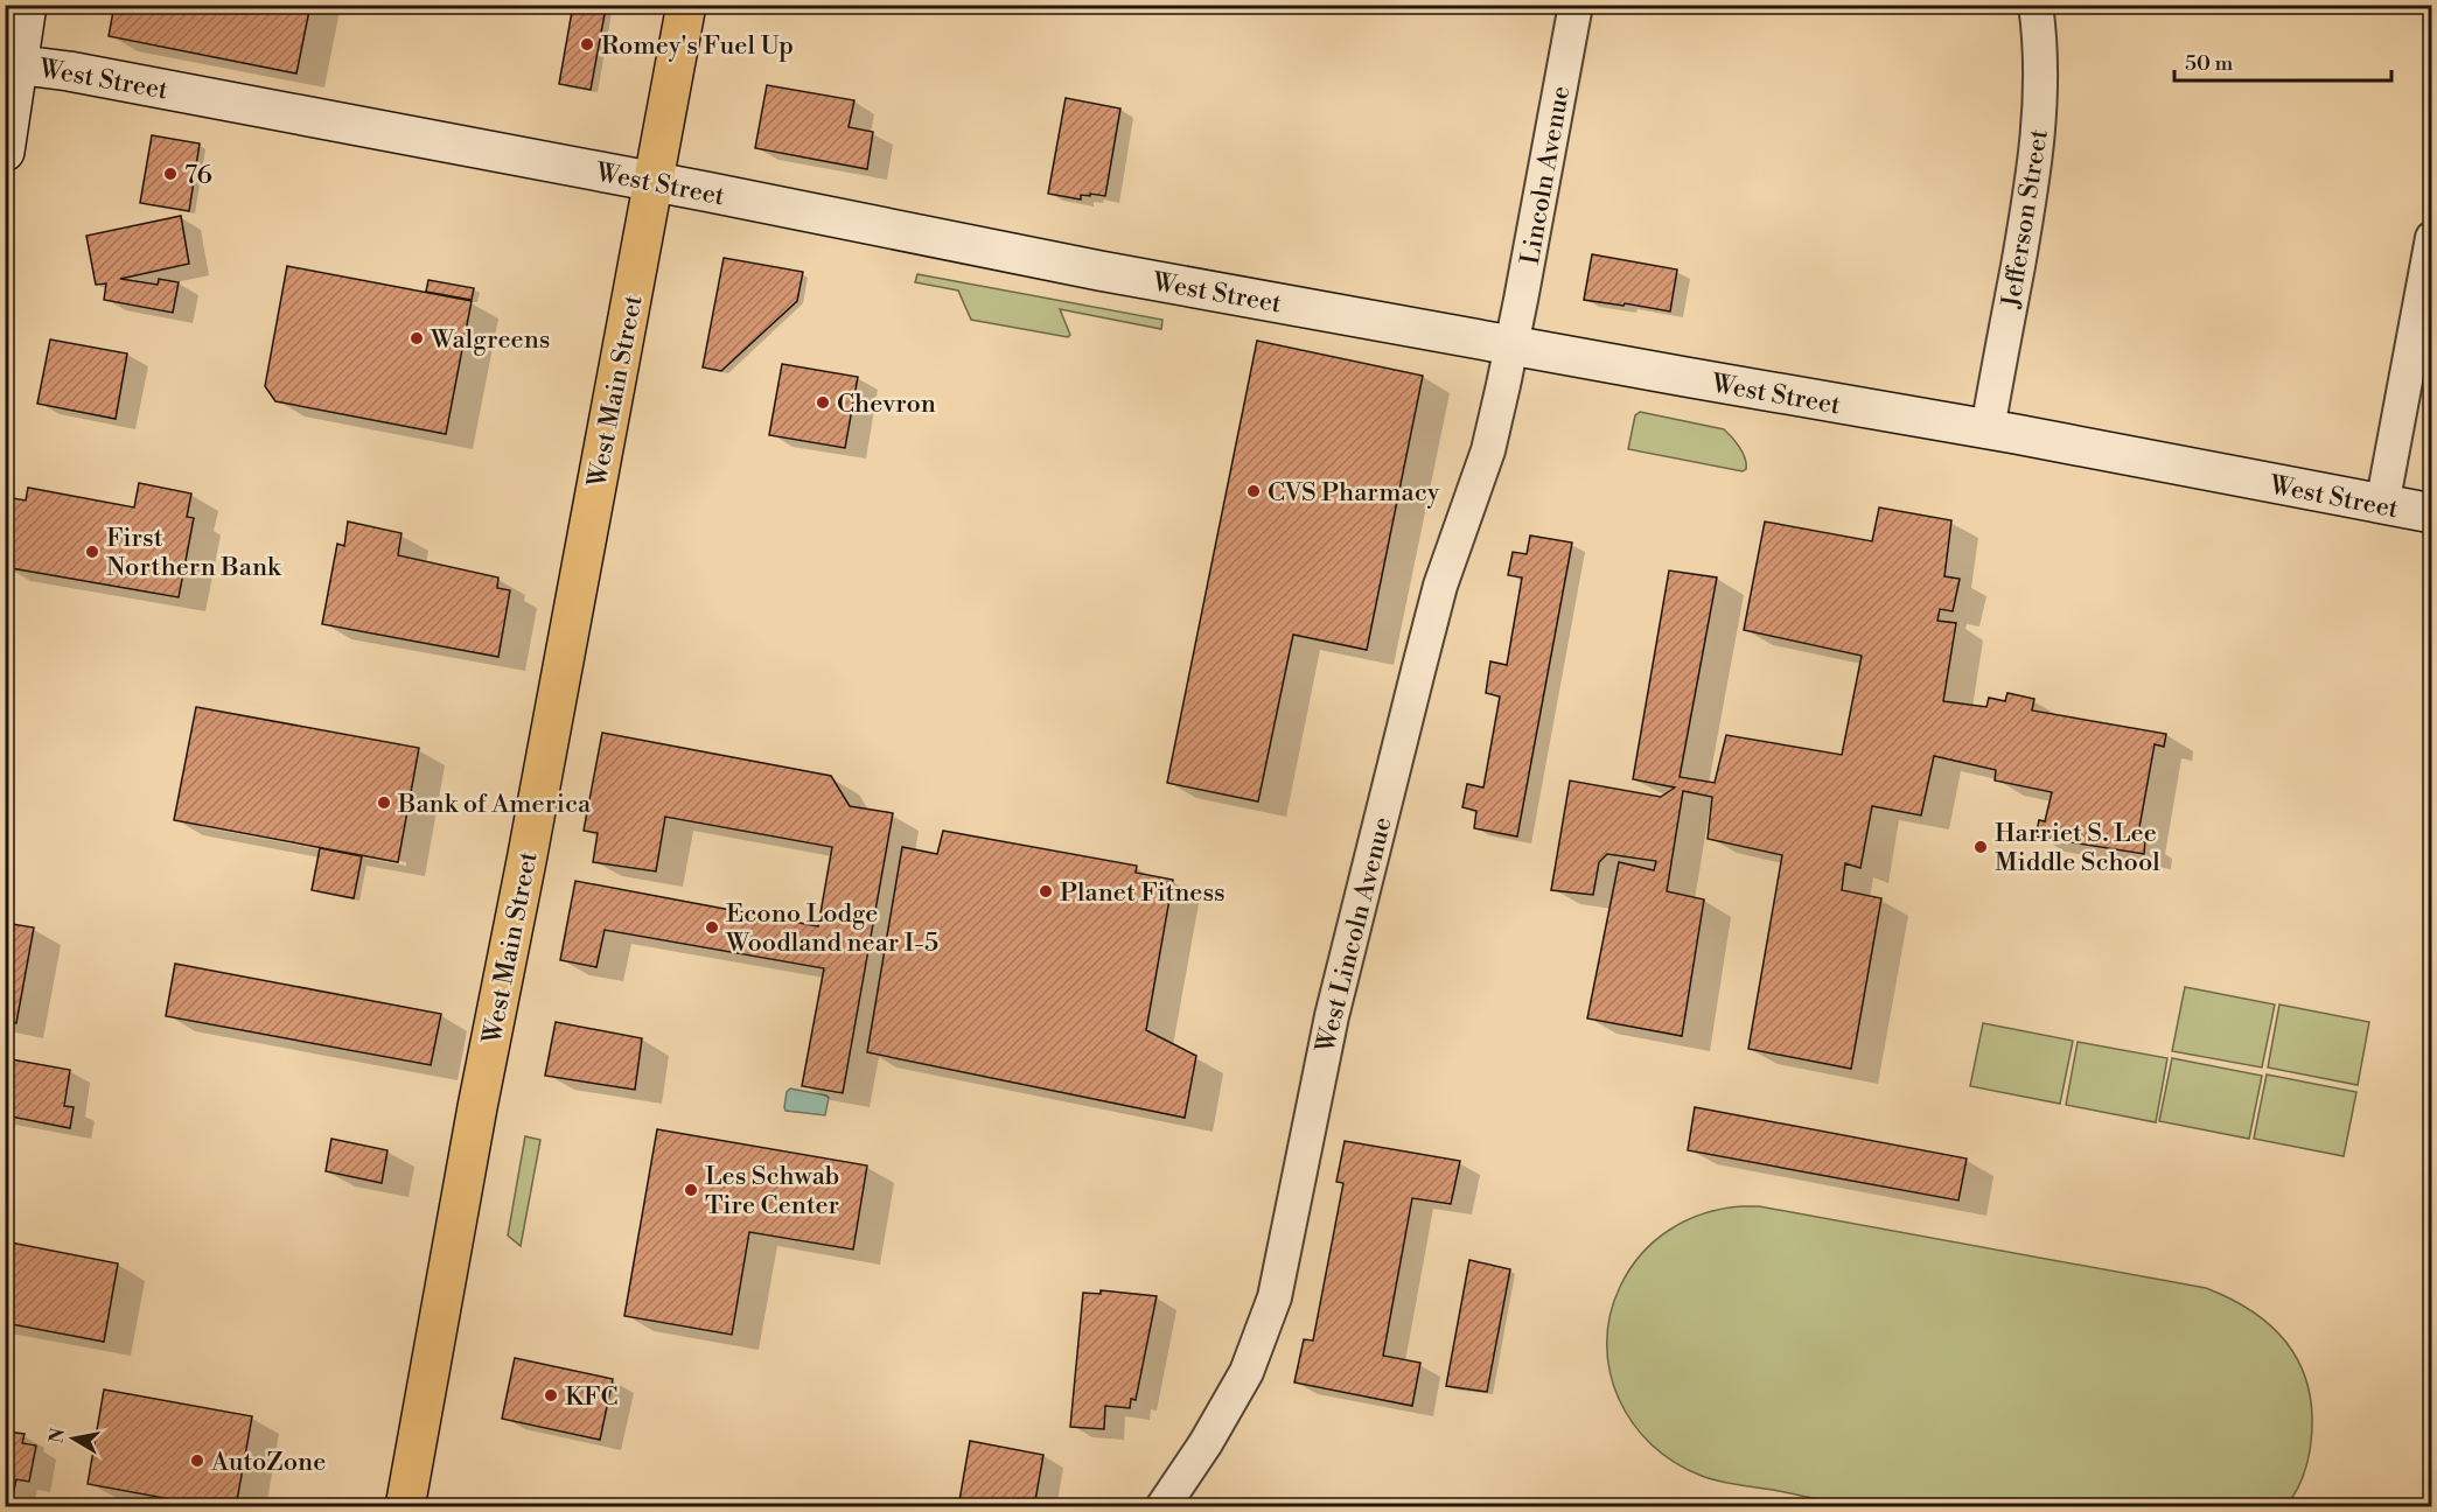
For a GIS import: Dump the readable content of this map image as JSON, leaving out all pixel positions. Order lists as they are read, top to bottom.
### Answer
{
  "streets": {
    "main road": ["West Street", "West Main Street"],
    "street": ["Lincoln Avenue", "Jefferson Street", "West Lincoln Avenue"]
  },
  "crossings": [
    ["West Street", "Lincoln Avenue"],
    ["West Street", "Jefferson Street"],
    ["West Street", "West Main Street"],
    ["West Street", "West Lincoln Avenue"],
    ["Lincoln Avenue", "West Lincoln Avenue"]
  ],
  "places": [
    "Romey's Fuel Up",
    "76",
    "Walgreens",
    "Chevron",
    "CVS Pharmacy",
    "First Northern Bank",
    "Bank of America",
    "Harriet S. Lee Middle School",
    "Planet Fitness",
    "Econo Lodge Woodland near I-5",
    "Les Schwab Tire Center",
    "KFC",
    "AutoZone"
  ],
  "scale_bar": "50 m",
  "north": "left"
}
